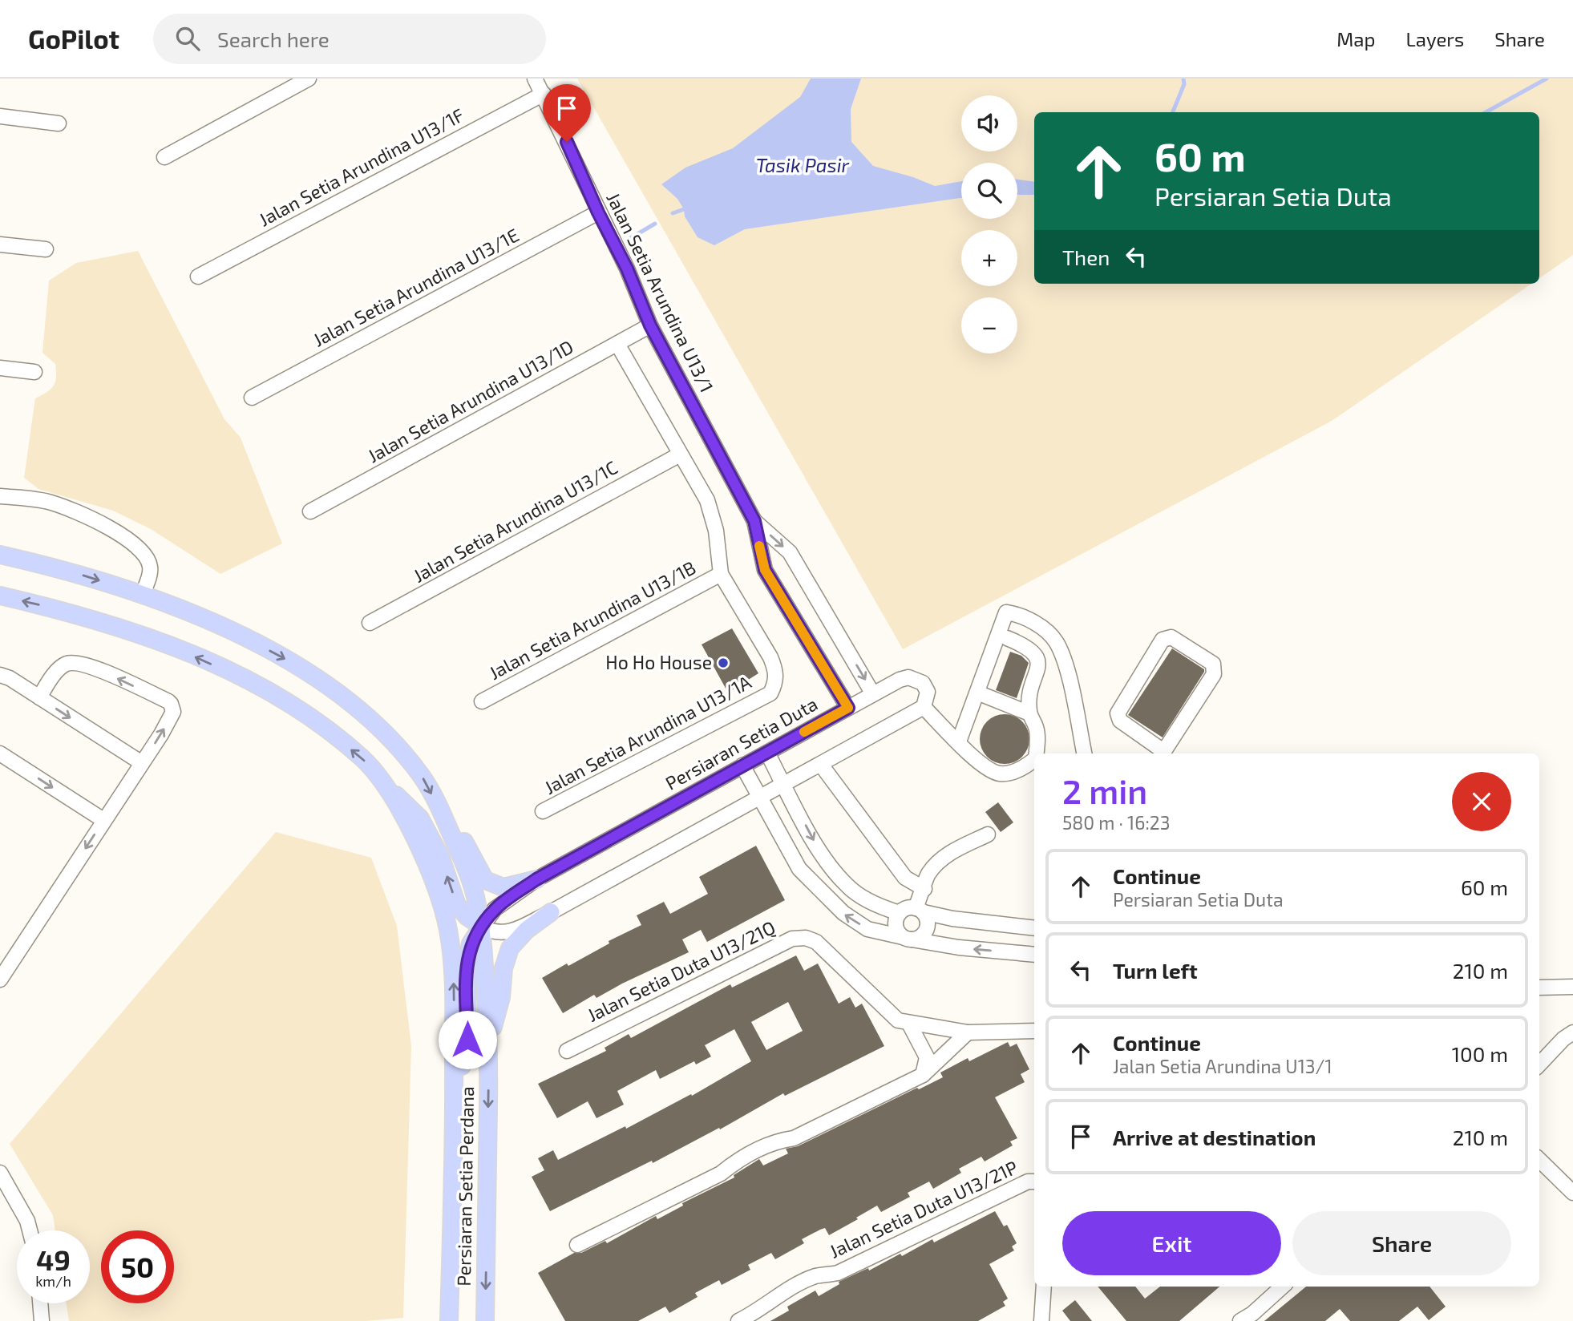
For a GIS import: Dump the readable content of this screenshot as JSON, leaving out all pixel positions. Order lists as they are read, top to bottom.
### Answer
{
  "streets": {
    "main road": ["Persiaran Setia Perdana"],
    "street": [
      "Jalan Setia Arundina U13/1F",
      "Jalan Setia Arundina U13/1E",
      "Jalan Setia Arundina U13/1",
      "Jalan Setia Arundina U13/1D",
      "Jalan Setia Arundina U13/1C",
      "Jalan Setia Arundina U13/1B",
      "Jalan Setia Arundina U13/1A",
      "Persiaran Setia Duta",
      "Jalan Setia Duta U13/21Q",
      "Jalan Setia Duta U13/21P"
    ]
  },
  "crossings": [
    ["Jalan Setia Arundina U13/1F", "Jalan Setia Arundina U13/1"],
    ["Jalan Setia Arundina U13/1E", "Jalan Setia Arundina U13/1"],
    ["Jalan Setia Arundina U13/1", "Jalan Setia Arundina U13/1D"],
    ["Jalan Setia Arundina U13/1B", "Jalan Setia Arundina U13/1A"],
    ["Persiaran Setia Duta", "Persiaran Setia Perdana"]
  ],
  "water": ["Tasik Pasir"],
  "places": ["Ho Ho House"],
  "page": {
    "header": "GoPilot",
    "search": "Search here",
    "nav": ["Map", "Layers", "Share"],
    "map_buttons": ["+", "−"],
    "turn": ["60 m", "Persiaran Setia Duta"],
    "then": "Then",
    "heading": ["2 min", "580 m · 16:23"],
    "list": [
      {
        "name": "Continue",
        "note": "Persiaran Setia Duta",
        "value": "60 m"
      },
      {
        "name": "Turn left",
        "value": "210 m"
      },
      {
        "name": "Continue",
        "note": "Jalan Setia Arundina U13/1",
        "value": "100 m"
      },
      {
        "name": "Arrive at destination",
        "value": "210 m"
      }
    ],
    "buttons": ["Exit", "Share"],
    "speed": "49 km/h",
    "limit": "50"
  }
}
